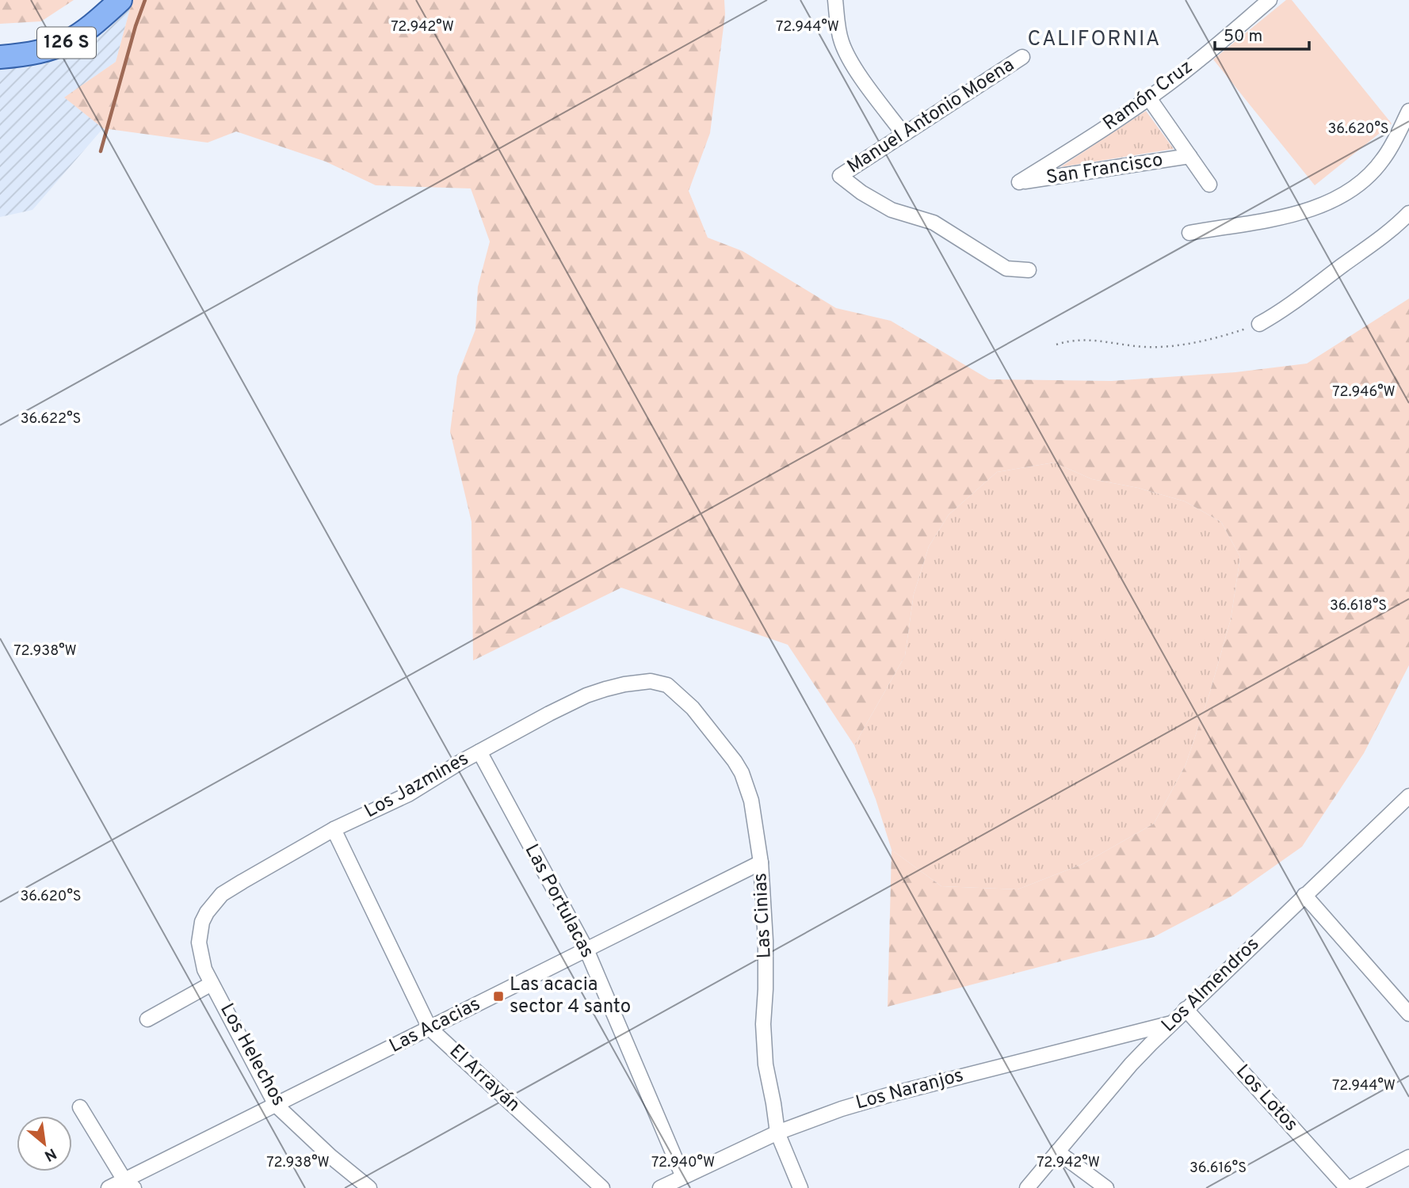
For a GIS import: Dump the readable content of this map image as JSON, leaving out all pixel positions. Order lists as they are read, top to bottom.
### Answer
{
  "streets": {
    "main road": ["126 S"],
    "street": [
      "Ramón Cruz",
      "Manuel Antonio Moena",
      "San Francisco",
      "Los Jazmines",
      "Las Portulacas",
      "Las Cinias",
      "Los Almendros",
      "Las Acacias",
      "Los Helechos",
      "El Arrayán",
      "Los Naranjos",
      "Los Lotos"
    ]
  },
  "crossings": [
    ["Ramón Cruz", "San Francisco"],
    ["Los Jazmines", "Las Portulacas"],
    ["Los Jazmines", "Las Cinias"],
    ["Los Jazmines", "Los Helechos"],
    ["Los Jazmines", "El Arrayán"],
    ["Las Portulacas", "Las Acacias"],
    ["Las Portulacas", "Los Naranjos"],
    ["Las Cinias", "Las Acacias"],
    ["Las Cinias", "Los Naranjos"],
    ["Los Almendros", "Los Naranjos"],
    ["Los Almendros", "Los Lotos"],
    ["Las Acacias", "Los Helechos"],
    ["Las Acacias", "El Arrayán"]
  ],
  "districts": ["CALIFORNIA"],
  "places": {
    "transit": ["Las acacia sector 4 santo"]
  },
  "scale_bar": "50 m",
  "north": "bottom right",
  "coordinates": [
    "72.942°W",
    "72.944°W",
    "36.620°S",
    "72.946°W",
    "36.622°S",
    "36.618°S",
    "72.938°W",
    "72.940°W",
    "36.616°S"
  ]
}
